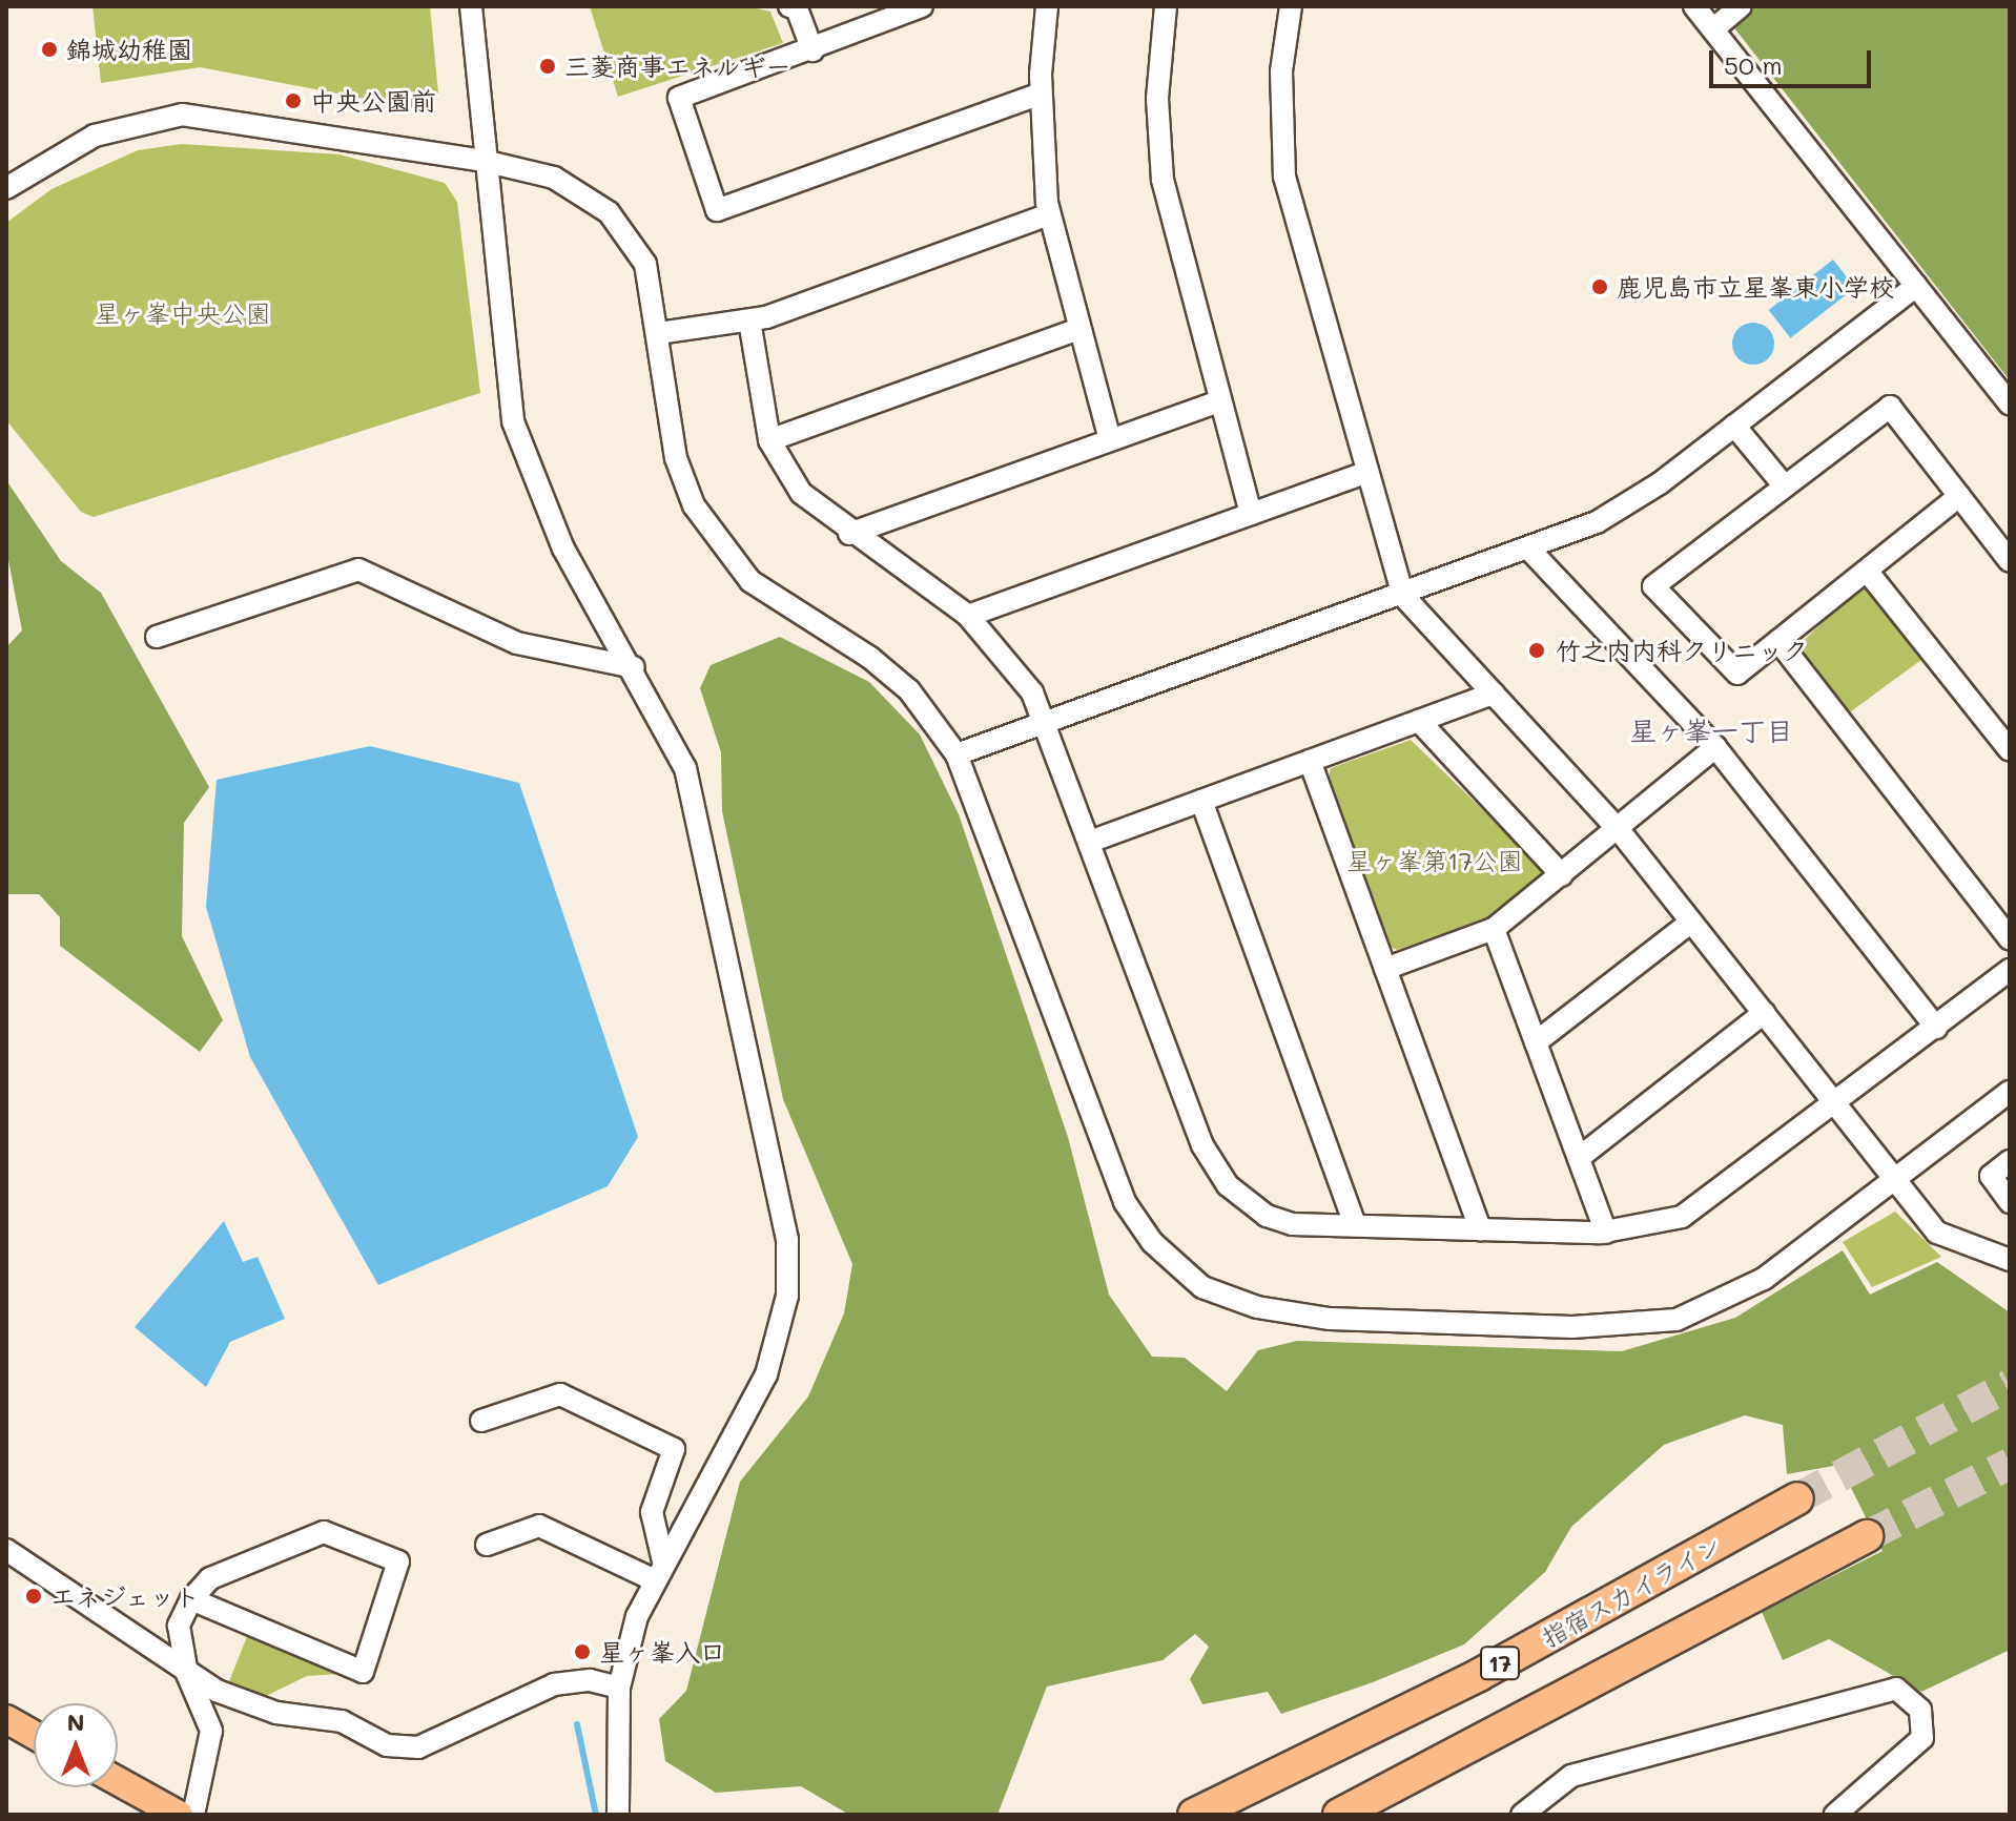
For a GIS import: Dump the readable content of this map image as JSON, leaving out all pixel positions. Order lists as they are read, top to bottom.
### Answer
{
  "streets": {
    "highway": ["指宿スカイライン", "17"]
  },
  "districts": ["星ヶ峯一丁目"],
  "parks": ["星ヶ峯中央公園", "星ヶ峯第17公園"],
  "places": [
    "錦城幼稚園",
    "三菱商事エネルギー",
    "中央公園前",
    "鹿児島市立星峯東小学校",
    "竹之内内科クリニック",
    "エネジェット",
    "星ヶ峯入口"
  ],
  "scale_bar": "50 m",
  "north": "top"
}
